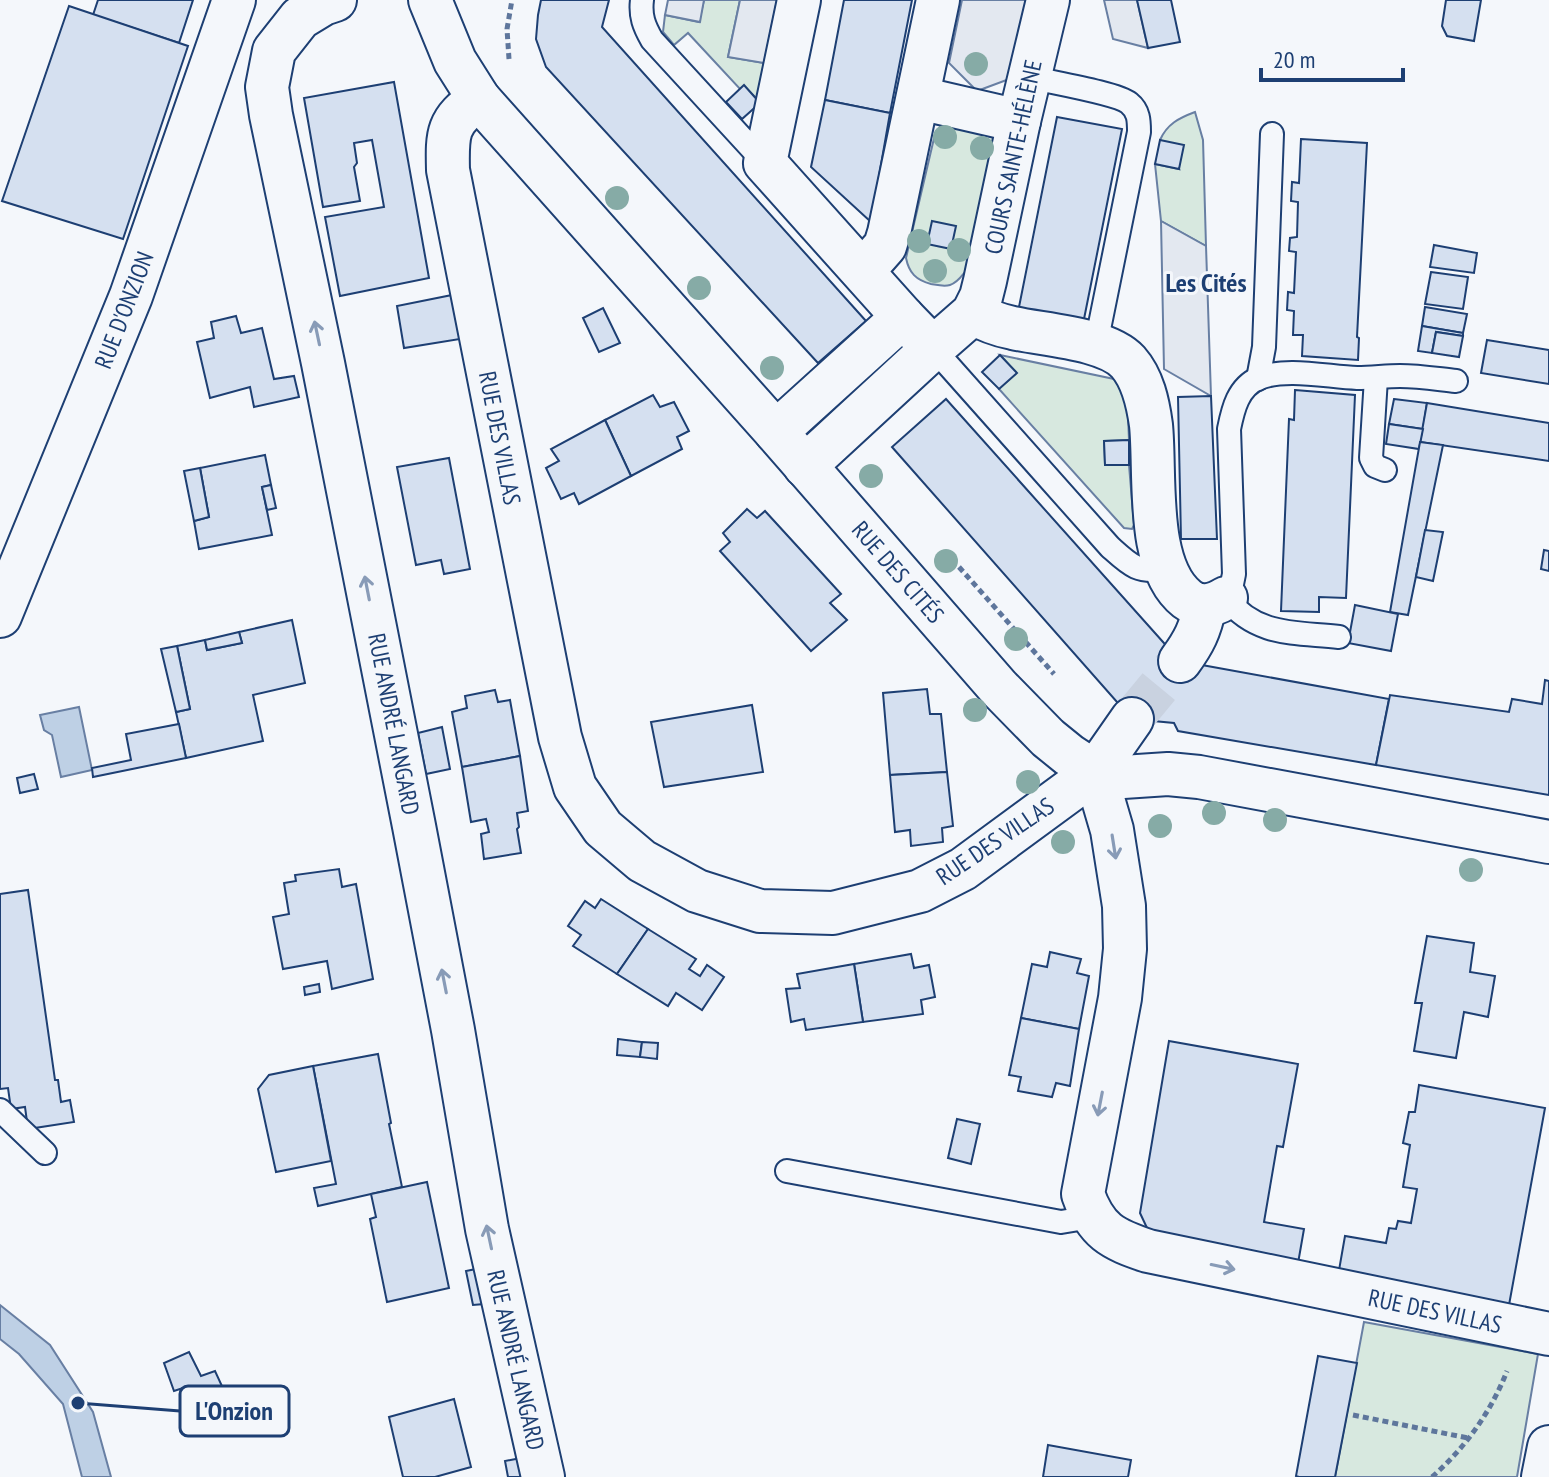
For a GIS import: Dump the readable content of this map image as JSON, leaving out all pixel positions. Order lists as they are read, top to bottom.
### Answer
{
  "streets": {
    "street": [
      "COURS SAINTE-HÉLÈNE",
      "RUE D'ONZION",
      "RUE DES VILLAS",
      "RUE DES CITÉS",
      "RUE ANDRÉ LANGARD"
    ]
  },
  "crossings": [
    ["COURS SAINTE-HÉLÈNE", "RUE DES CITÉS"],
    ["RUE DES VILLAS", "RUE DES CITÉS"]
  ],
  "one_way": ["RUE ANDRÉ LANGARD"],
  "districts": ["Les Cités"],
  "places": ["L'Onzion"],
  "scale_bar": "20 m"
}
